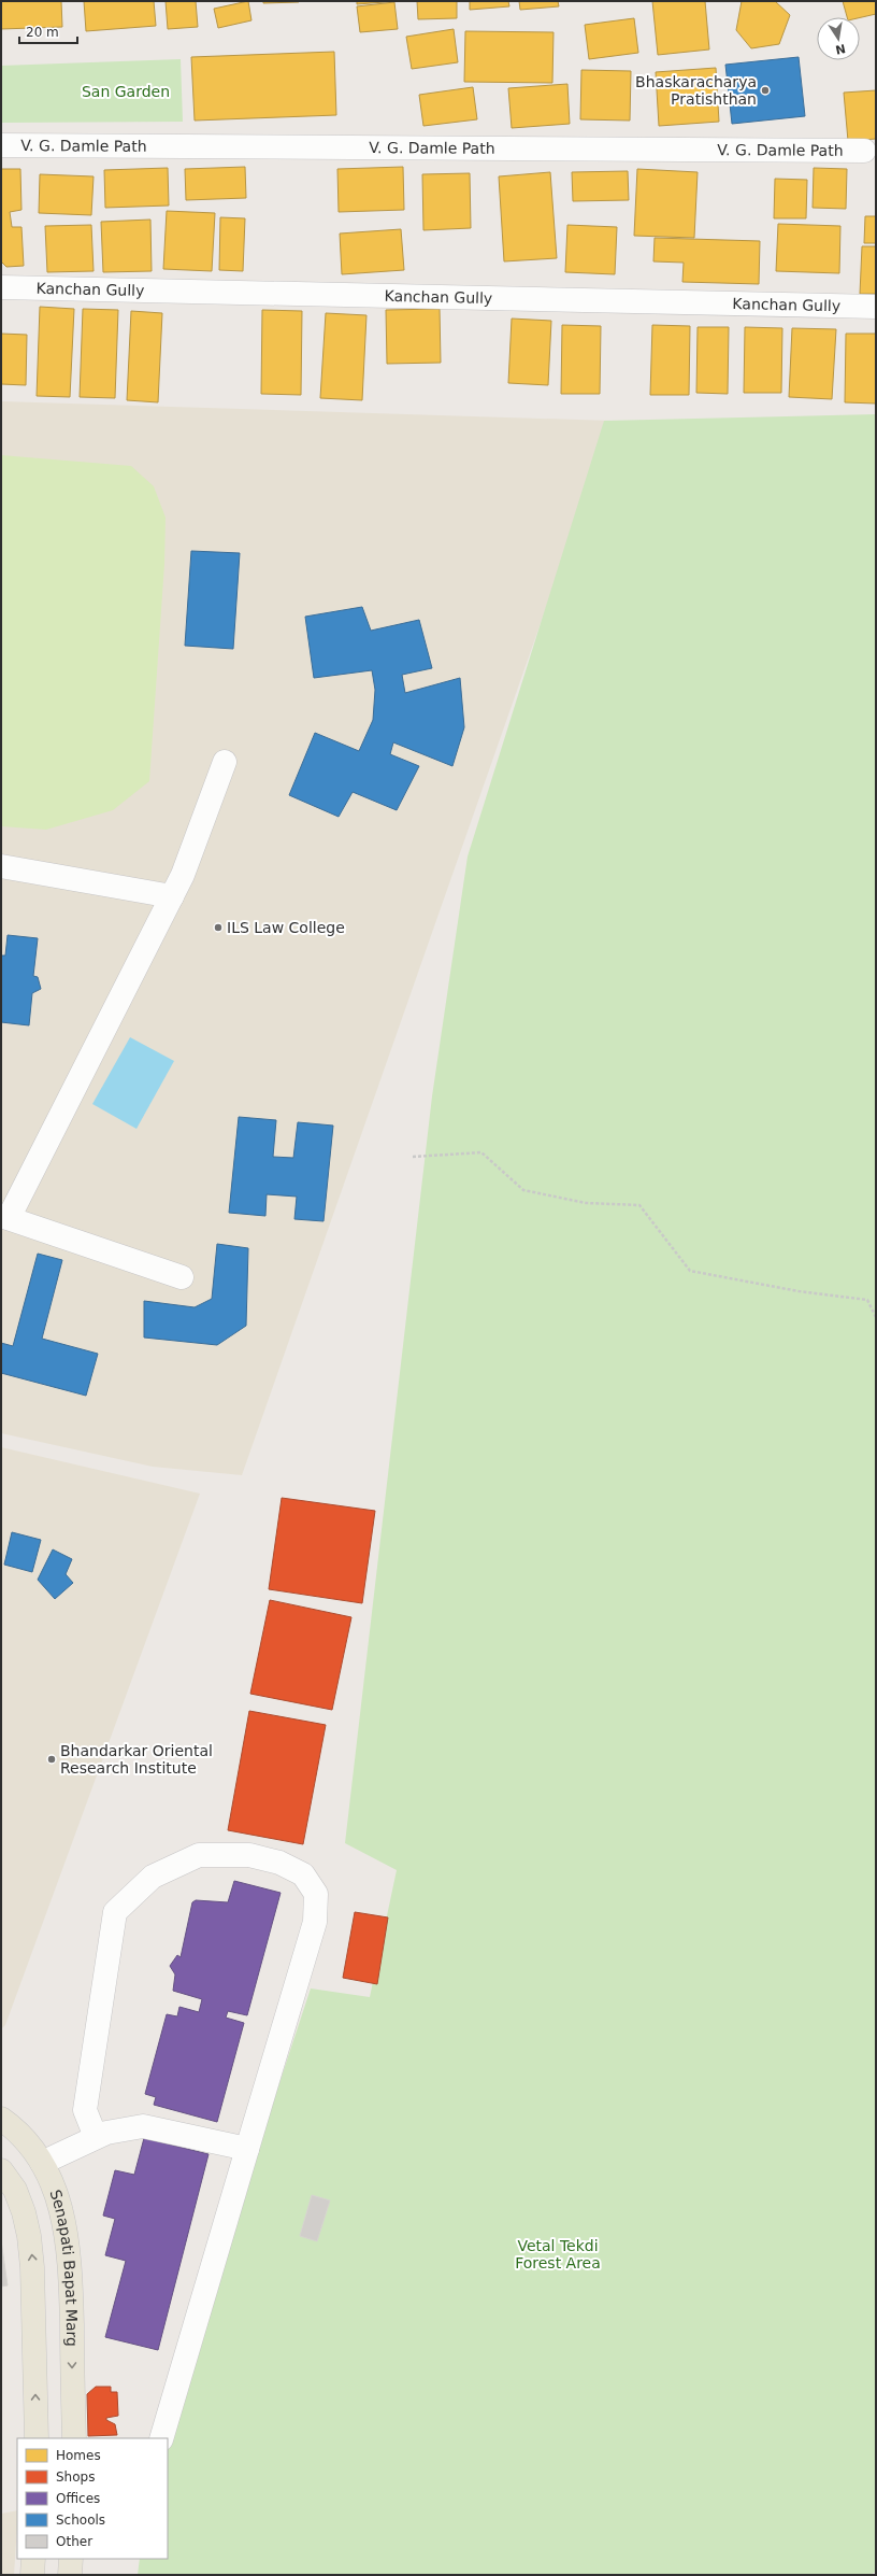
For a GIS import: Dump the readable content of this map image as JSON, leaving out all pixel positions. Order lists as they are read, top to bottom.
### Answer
{
  "streets": {
    "main road": ["Senapati Bapat Marg"],
    "street": ["V. G. Damle Path", "Kanchan Gully"]
  },
  "parks": ["San Garden", "Vetal Tekdi Forest Area"],
  "places": ["Bhaskaracharya Pratishthan", "ILS Law College", "Bhandarkar Oriental Research Institute"],
  "legend": [
    "Homes",
    "Shops",
    "Offices",
    "Schools",
    "Other"
  ],
  "scale_bar": "20 m",
  "north": "bottom"
}
